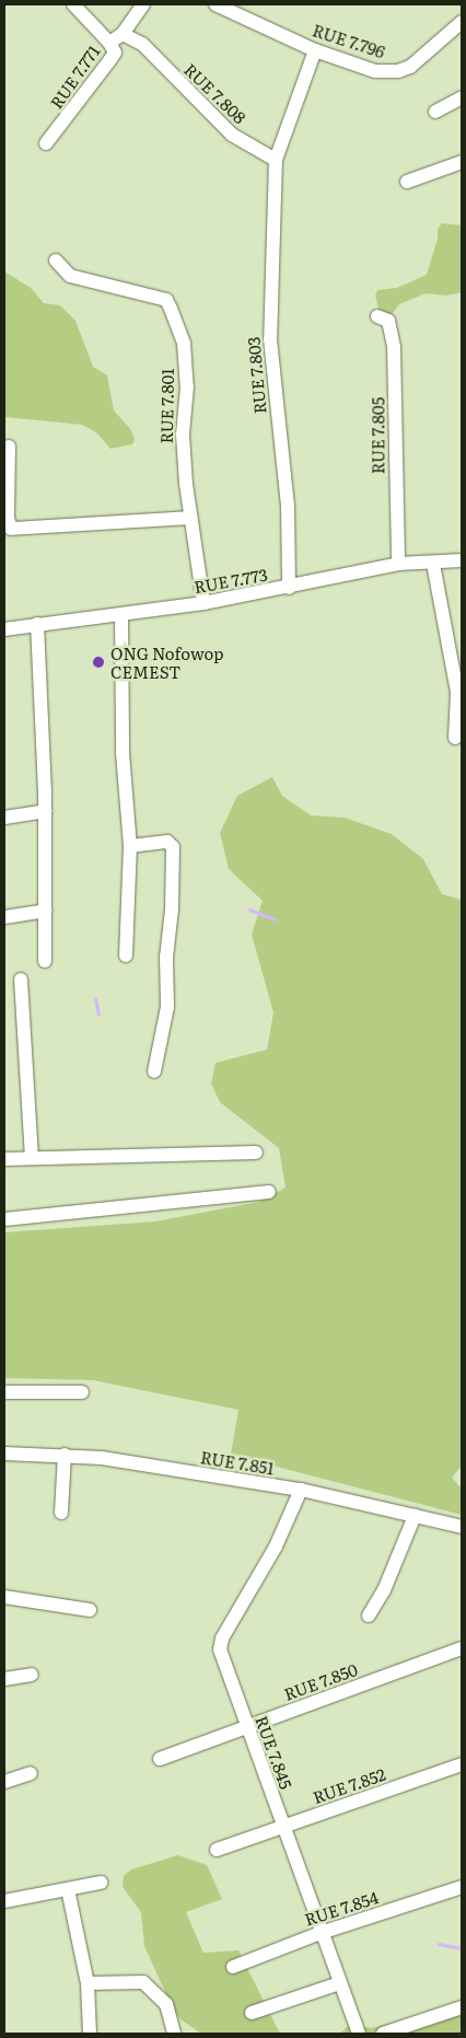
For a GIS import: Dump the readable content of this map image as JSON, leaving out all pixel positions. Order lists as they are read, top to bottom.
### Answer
{
  "streets": {
    "street": [
      "RUE 7.796",
      "RUE 7.771",
      "RUE 7.808",
      "RUE 7.803",
      "RUE 7.801",
      "RUE 7.805",
      "RUE 7.773",
      "RUE 7.851",
      "RUE 7.850",
      "RUE 7.845",
      "RUE 7.852",
      "RUE 7.854"
    ]
  },
  "crossings": [
    ["RUE 7.771", "RUE 7.808"],
    ["RUE 7.808", "RUE 7.803"],
    ["RUE 7.803", "RUE 7.773"],
    ["RUE 7.801", "RUE 7.773"],
    ["RUE 7.805", "RUE 7.773"],
    ["RUE 7.851", "RUE 7.845"],
    ["RUE 7.850", "RUE 7.845"],
    ["RUE 7.845", "RUE 7.852"],
    ["RUE 7.845", "RUE 7.854"]
  ],
  "places": ["ONG Nofowop CEMEST"]
}
